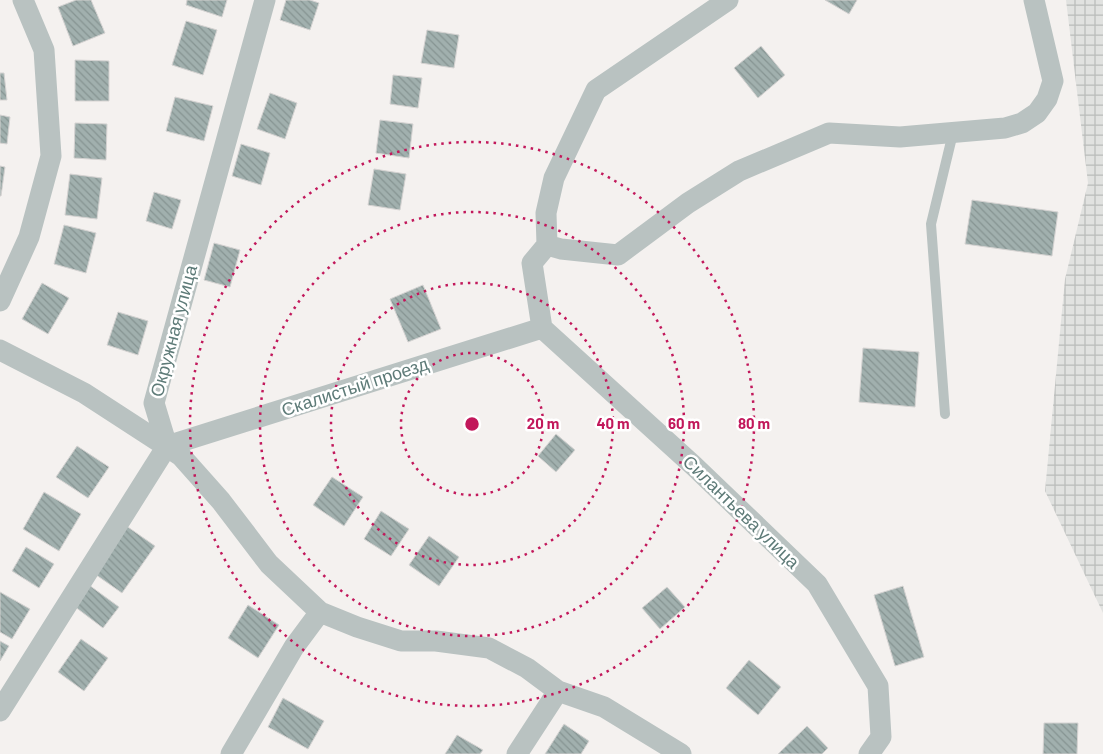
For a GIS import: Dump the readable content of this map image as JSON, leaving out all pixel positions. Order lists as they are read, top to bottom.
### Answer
{
  "streets": {
    "street": ["Окружная улица", "Скалистый проезд", "Силантьева улица"]
  },
  "crossings": [
    ["Окружная улица", "Скалистый проезд"],
    ["Скалистый проезд", "Силантьева улица"]
  ],
  "rings": [
    "20 m",
    "40 m",
    "60 m",
    "80 m"
  ]
}
